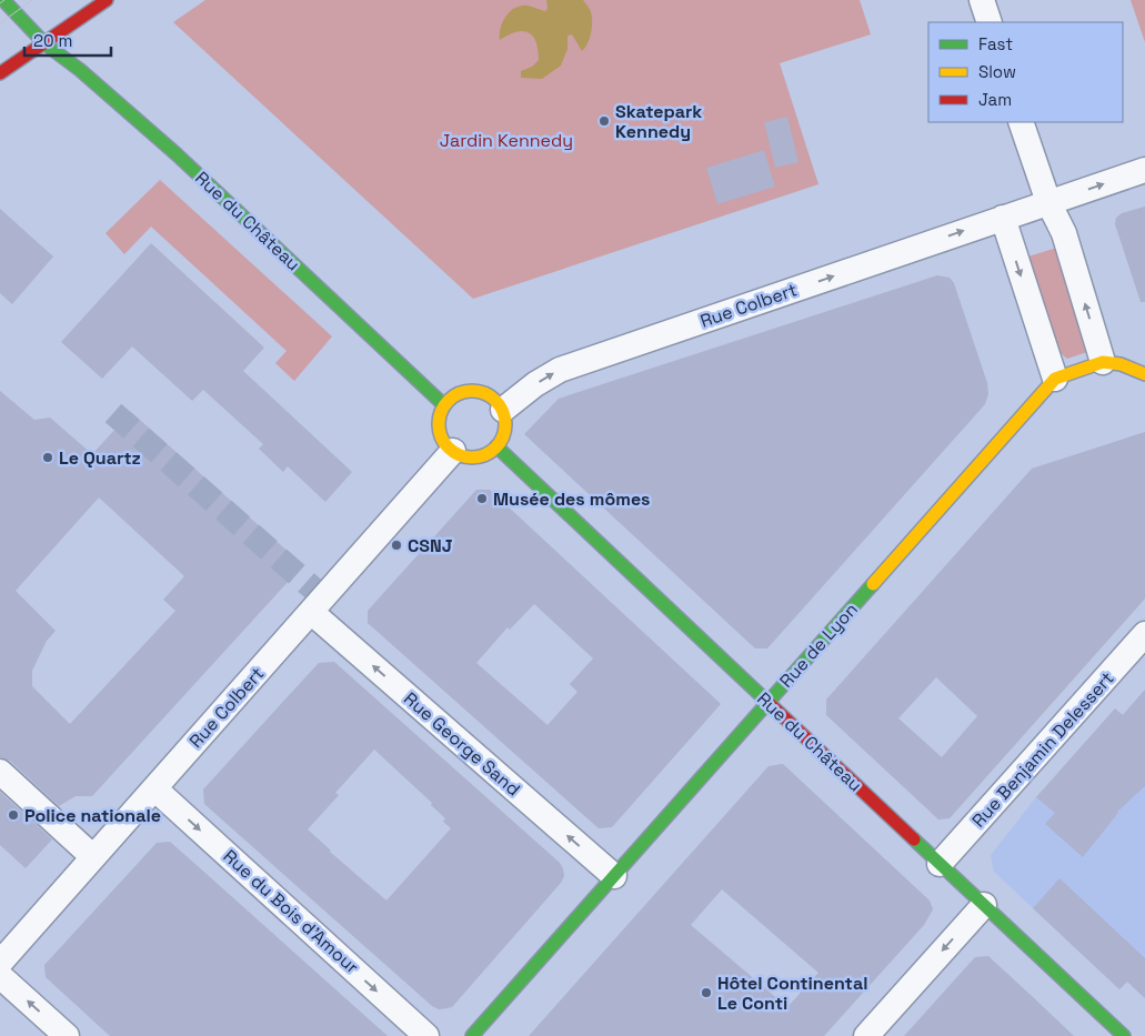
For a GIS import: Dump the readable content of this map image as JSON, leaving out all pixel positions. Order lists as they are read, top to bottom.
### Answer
{
  "streets": {
    "main road": ["Rue du Château", "Rue de Lyon"],
    "street": [
      "Rue Colbert",
      "Rue George Sand",
      "Rue Benjamin Delessert",
      "Rue du Bois d'Amour"
    ]
  },
  "crossings": [
    ["Rue du Château", "Rue Colbert"],
    ["Rue du Château", "Rue de Lyon"],
    ["Rue du Château", "Rue Benjamin Delessert"],
    ["Rue Colbert", "Rue George Sand"],
    ["Rue Colbert", "Rue du Bois d'Amour"],
    ["Rue de Lyon", "Rue George Sand"]
  ],
  "one_way": ["Rue Colbert", "Rue George Sand", "Rue du Bois d'Amour"],
  "parks": ["Jardin Kennedy"],
  "places": [
    "Skatepark Kennedy",
    "Le Quartz",
    "Musée des mômes",
    "CSNJ",
    "Police nationale",
    "Hôtel Continental Le Conti"
  ],
  "legend": ["Fast", "Slow", "Jam"],
  "scale_bar": "20 m"
}
